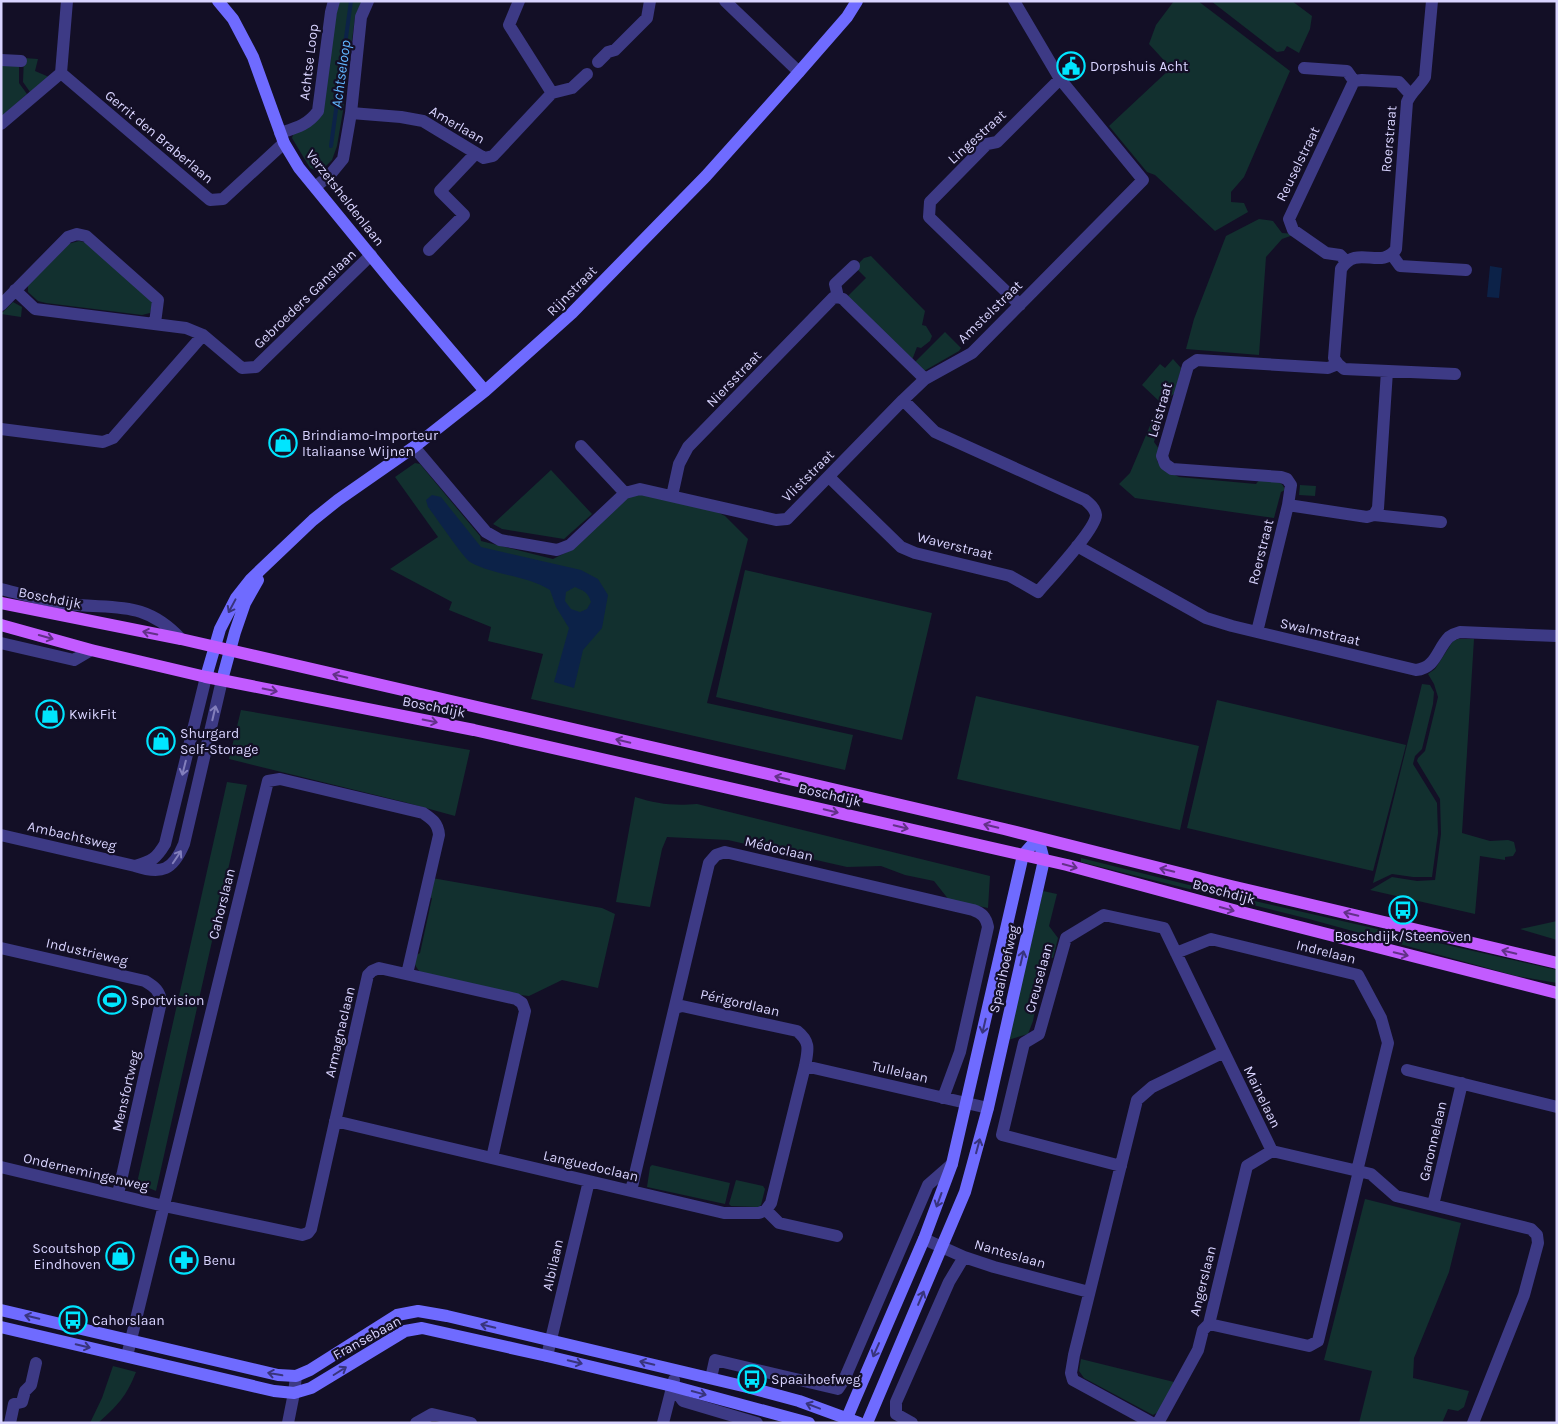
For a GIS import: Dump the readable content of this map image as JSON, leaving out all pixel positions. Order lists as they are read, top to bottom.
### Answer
{
  "streets": {
    "main road": ["Boschdijk"],
    "street": [
      "Achtse Loop",
      "Amerlaan",
      "Gerrit den Braberlaan",
      "Lingestraat",
      "Roerstraat",
      "Reuselstraat",
      "Verzetsheldenlaan",
      "Rijnstraat",
      "Gebroeders Ganslaan",
      "Amstelstraat",
      "Niersstraat",
      "Leistraat",
      "Vliststraat",
      "Waverstraat",
      "Swalmstraat",
      "Ambachtsweg",
      "Médoclaan",
      "Cahorslaan",
      "Industrieweg",
      "Indrelaan",
      "Spaaihoefweg",
      "Creuselaan",
      "Périgordlaan",
      "Armagnaclaan",
      "Tullelaan",
      "Mensfortweg",
      "Mainelaan",
      "Garonnelaan",
      "Languedoclaan",
      "Ondernemingenweg",
      "Nanteslaan",
      "Albilaan",
      "Angerslaan",
      "Fransebaan"
    ]
  },
  "crossings": [
    ["Achtse Loop", "Gerrit den Braberlaan"],
    ["Achtse Loop", "Verzetsheldenlaan"],
    ["Gerrit den Braberlaan", "Verzetsheldenlaan"],
    ["Lingestraat", "Amstelstraat"],
    ["Roerstraat", "Leistraat"],
    ["Roerstraat", "Swalmstraat"],
    ["Verzetsheldenlaan", "Rijnstraat"],
    ["Verzetsheldenlaan", "Gebroeders Ganslaan"],
    ["Rijnstraat", "Boschdijk"],
    ["Rijnstraat", "Ambachtsweg"],
    ["Amstelstraat", "Vliststraat"],
    ["Niersstraat", "Vliststraat"],
    ["Vliststraat", "Waverstraat"],
    ["Waverstraat", "Swalmstraat"],
    ["Boschdijk", "Ambachtsweg"],
    ["Boschdijk", "Spaaihoefweg"],
    ["Médoclaan", "Spaaihoefweg"],
    ["Médoclaan", "Périgordlaan"],
    ["Cahorslaan", "Armagnaclaan"],
    ["Cahorslaan", "Ondernemingenweg"],
    ["Cahorslaan", "Fransebaan"],
    ["Industrieweg", "Mensfortweg"],
    ["Indrelaan", "Creuselaan"],
    ["Indrelaan", "Mainelaan"],
    ["Indrelaan", "Angerslaan"],
    ["Spaaihoefweg", "Tullelaan"],
    ["Spaaihoefweg", "Nanteslaan"],
    ["Spaaihoefweg", "Fransebaan"],
    ["Creuselaan", "Mainelaan"],
    ["Périgordlaan", "Tullelaan"],
    ["Périgordlaan", "Languedoclaan"],
    ["Armagnaclaan", "Languedoclaan"],
    ["Armagnaclaan", "Ondernemingenweg"],
    ["Mensfortweg", "Ondernemingenweg"],
    ["Mainelaan", "Garonnelaan"],
    ["Mainelaan", "Angerslaan"],
    ["Languedoclaan", "Albilaan"],
    ["Albilaan", "Fransebaan"]
  ],
  "water": ["Achtseloop"],
  "places": {
    "public building": ["Dorpshuis Acht"],
    "shop": [
      "Brindiamo-Importeur Italiaanse Wijnen",
      "KwikFit",
      "Shurgard Self-Storage",
      "Scoutshop Eindhoven"
    ],
    "bus stop": ["Boschdijk/Steenoven", "Cahorslaan", "Spaaihoefweg"],
    "sports": ["Sportvision"],
    "pharmacy": ["Benu"]
  }
}
